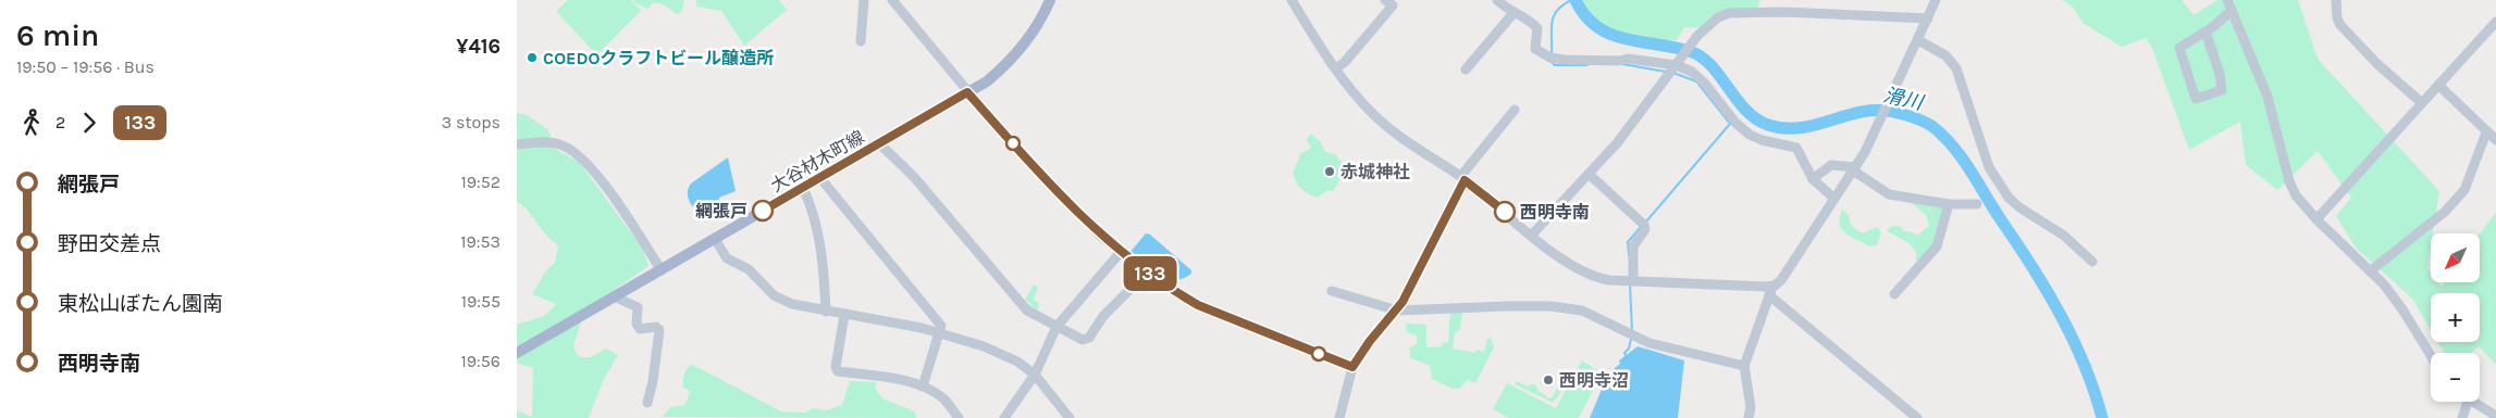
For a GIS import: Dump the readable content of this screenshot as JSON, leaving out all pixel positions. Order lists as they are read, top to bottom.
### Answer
{
  "streets": {
    "main road": ["大谷材木町線"]
  },
  "water": ["滑川"],
  "places": [
    "COEDOクラフトビール醸造所",
    "赤城神社",
    "網張戸",
    "西明寺南",
    "西明寺沼"
  ],
  "lines": ["bus line 133"],
  "north": "bottom left",
  "page": {
    "heading": ["6 min", "19:50 – 19:56 · Bus", "¥416"],
    "on_map": "133",
    "legs": ["2", "133", "3 stops"],
    "list": [
      {
        "name": "網張戸",
        "value": "19:52"
      },
      {
        "name": "野田交差点",
        "value": "19:53"
      },
      {
        "name": "東松山ぼたん園南",
        "value": "19:55"
      },
      {
        "name": "西明寺南",
        "value": "19:56"
      }
    ],
    "map_buttons": ["+", "−"]
  }
}
